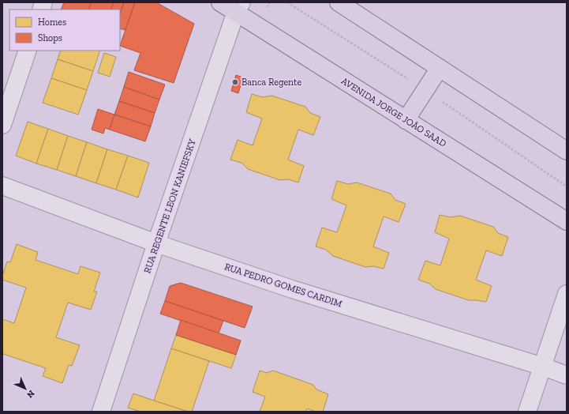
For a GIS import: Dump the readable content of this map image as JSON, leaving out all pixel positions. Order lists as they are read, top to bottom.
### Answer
{
  "streets": {
    "main road": ["AVENIDA JORGE JOÃO SAAD"],
    "street": ["RUA REGENTE LEON KANIEFSKY", "RUA PEDRO GOMES CARDIM"]
  },
  "crossings": [
    ["AVENIDA JORGE JOÃO SAAD", "RUA REGENTE LEON KANIEFSKY"],
    ["RUA REGENTE LEON KANIEFSKY", "RUA PEDRO GOMES CARDIM"]
  ],
  "places": ["Banca Regente"],
  "legend": ["Homes", "Shops"],
  "north": "bottom right"
}
